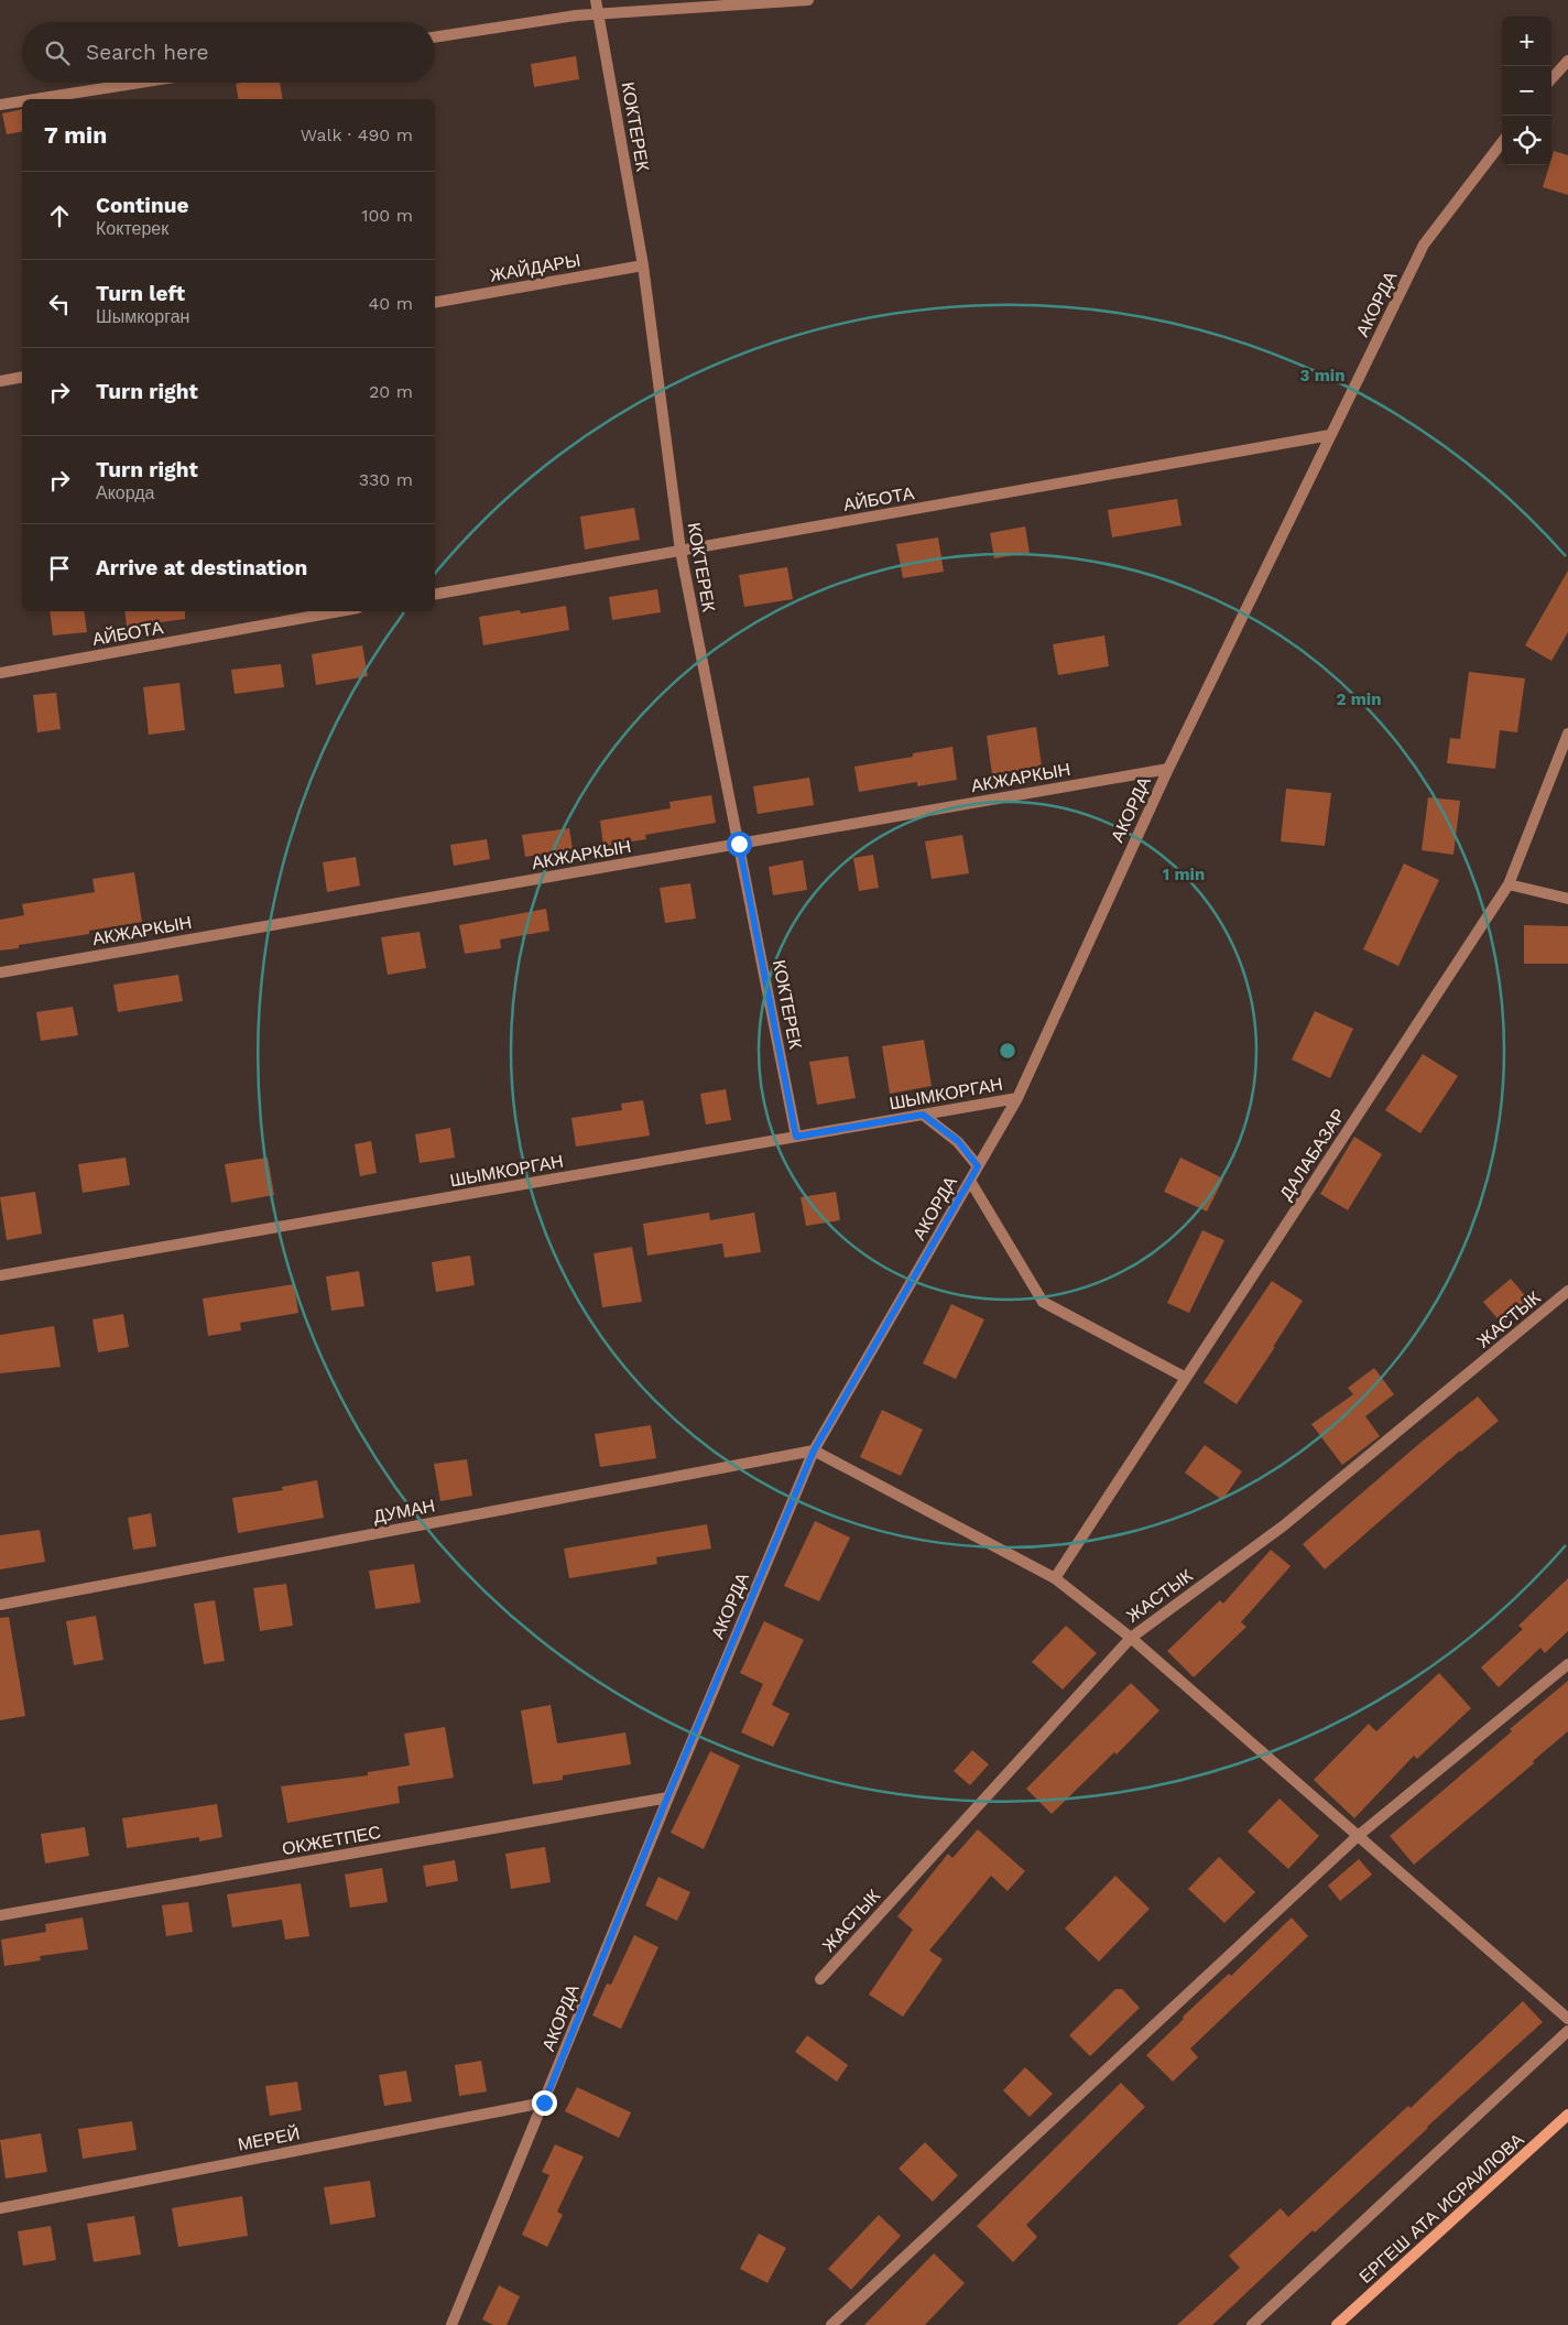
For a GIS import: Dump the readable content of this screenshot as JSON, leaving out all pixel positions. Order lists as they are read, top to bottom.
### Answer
{
  "streets": {
    "main road": ["ЕРГЕШ АТА ИСРАИЛОВА"],
    "street": [
      "КОКТЕРЕК",
      "ЖАЙДАРЫ",
      "АКОРДА",
      "АЙБОТА",
      "АКЖАРКЫН",
      "ШЫМКОРГАН",
      "ДАЛАБАЗАР",
      "ЖАСТЫК",
      "ДУМАН",
      "ОКЖЕТПЕС",
      "МЕРЕЙ"
    ]
  },
  "crossings": [
    ["КОКТЕРЕК", "ЖАЙДАРЫ"],
    ["КОКТЕРЕК", "АЙБОТА"],
    ["КОКТЕРЕК", "АКЖАРКЫН"],
    ["КОКТЕРЕК", "ШЫМКОРГАН"],
    ["АКОРДА", "АЙБОТА"],
    ["АКОРДА", "АКЖАРКЫН"],
    ["АКОРДА", "ШЫМКОРГАН"],
    ["АКОРДА", "ДУМАН"],
    ["АКОРДА", "ОКЖЕТПЕС"],
    ["АКОРДА", "МЕРЕЙ"]
  ],
  "page": {
    "map_buttons": ["+", "−"],
    "search": "Search here",
    "heading": ["7 min", "Walk · 490 m"],
    "list": [
      ["Continue", "Коктерек", "100 m"],
      ["Turn left", "Шымкорган", "40 m"],
      ["Turn right", "20 m"],
      ["Turn right", "Акорда", "330 m"],
      "Arrive at destination"
    ]
  },
  "rings": ["3 min", "2 min", "1 min"]
}
